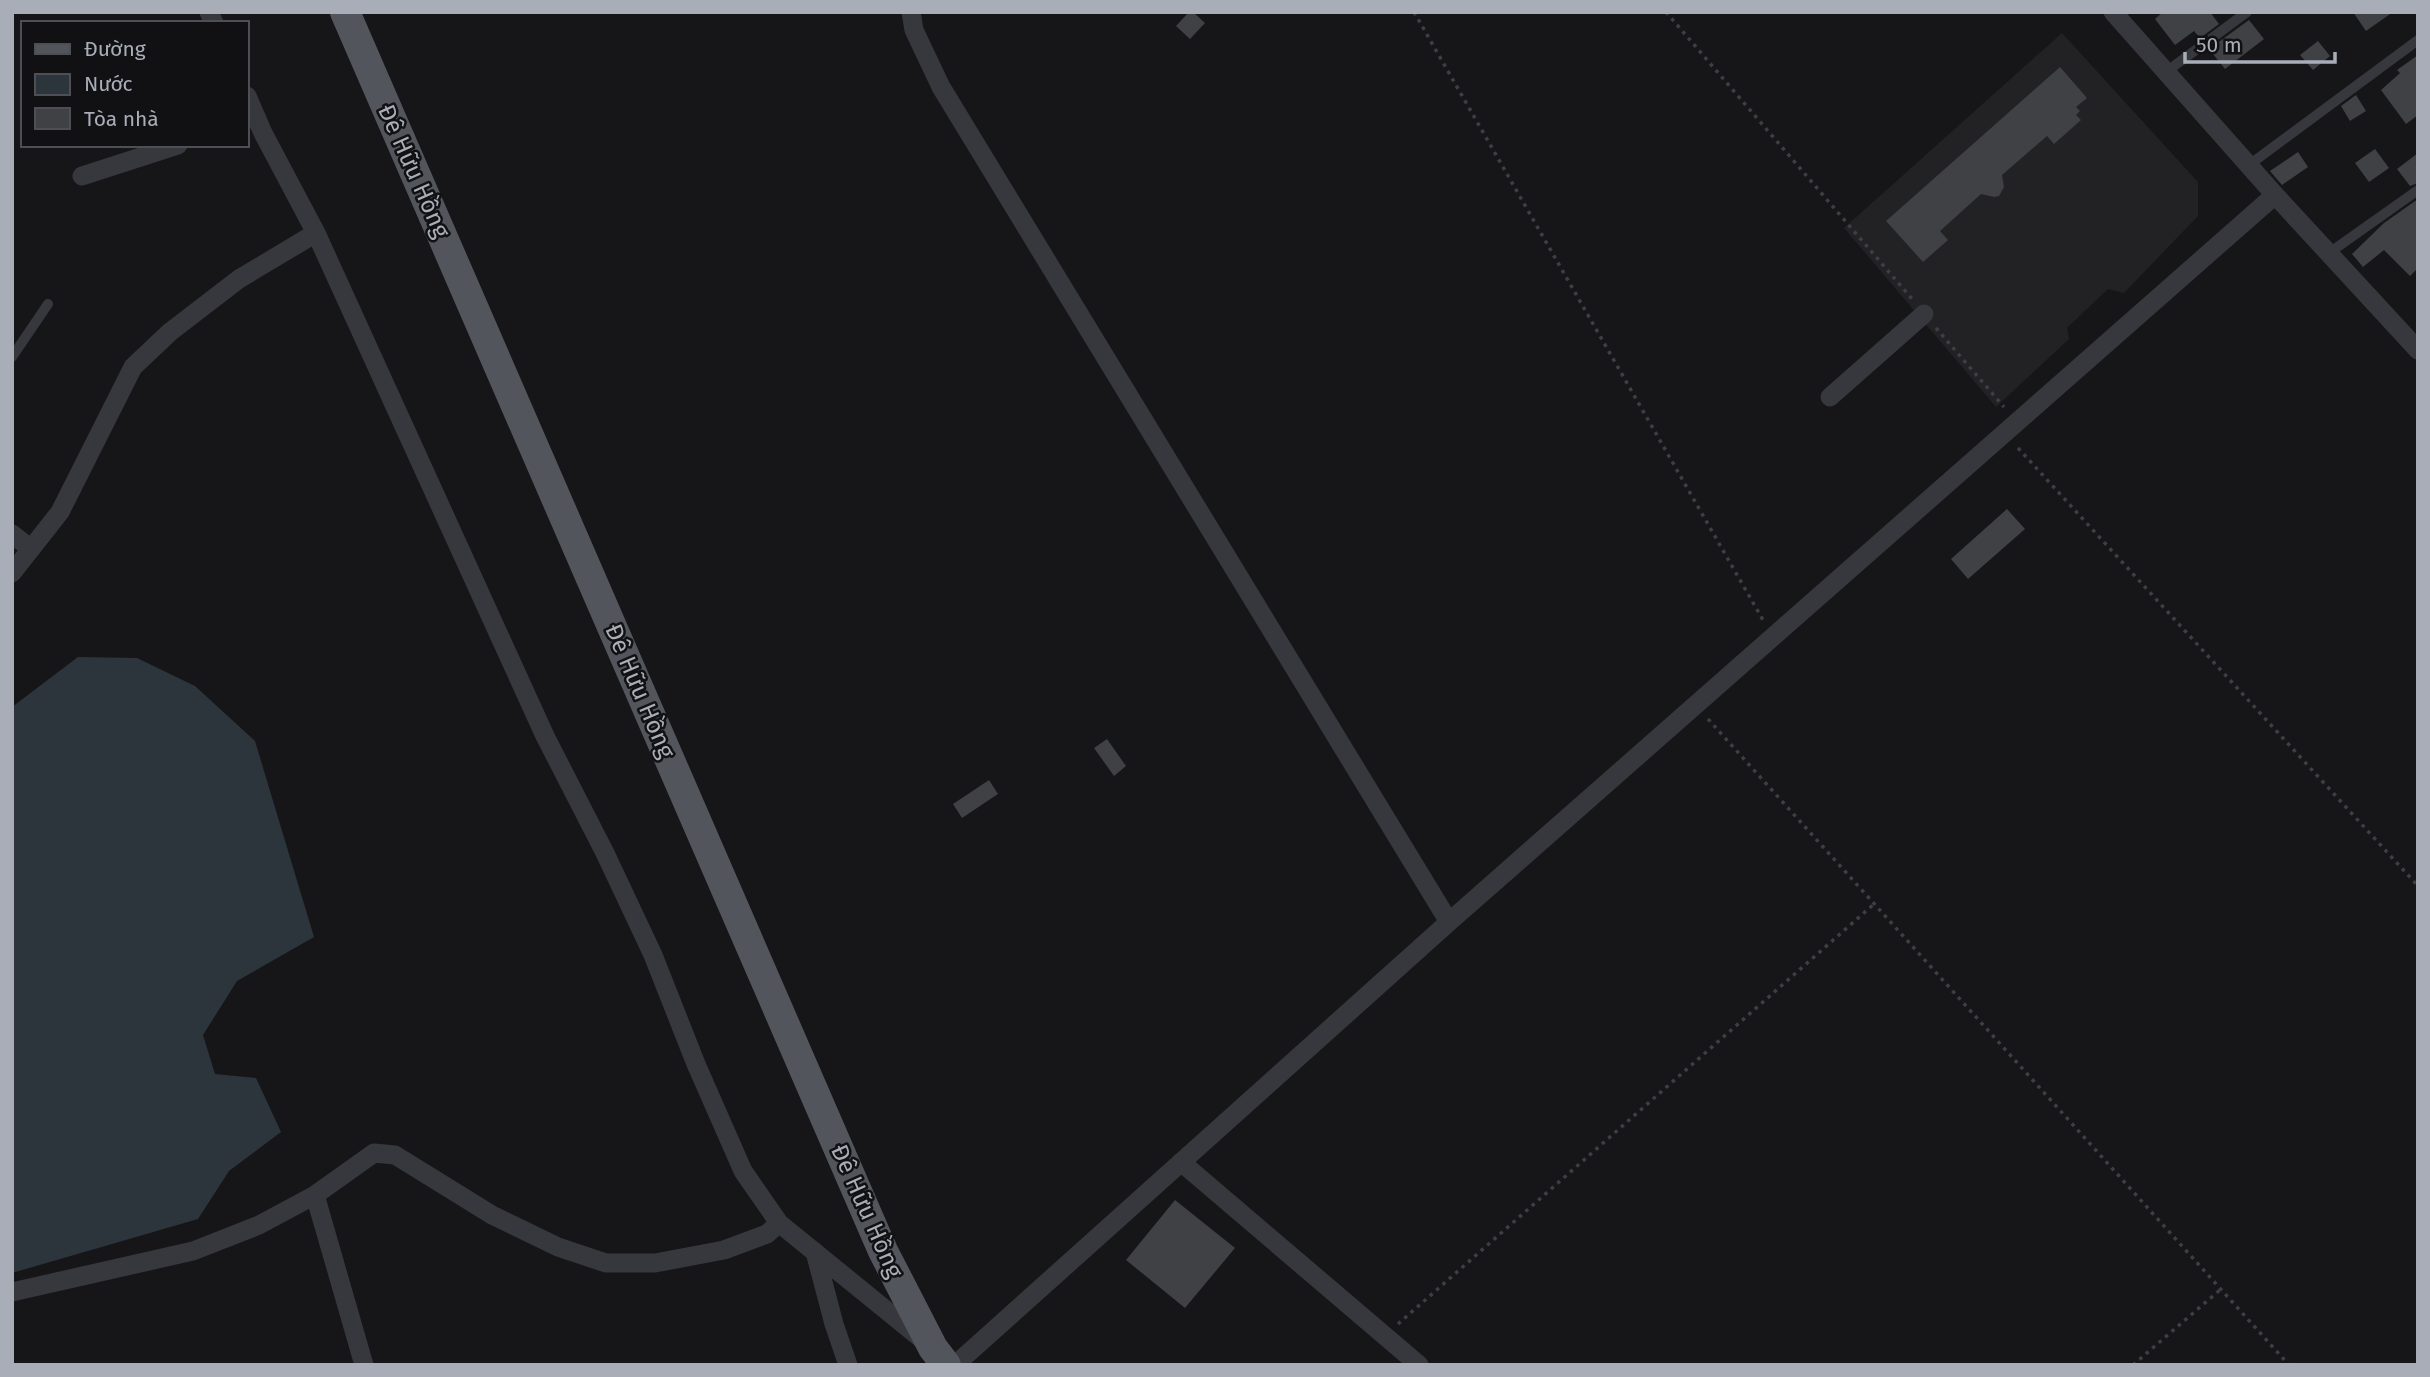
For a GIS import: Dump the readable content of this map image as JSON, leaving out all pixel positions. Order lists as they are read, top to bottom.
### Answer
{
  "streets": {
    "main road": ["Đê Hữu Hồng"]
  },
  "legend": ["Đường", "Nước", "Tòa nhà"],
  "scale_bar": "50 m"
}
